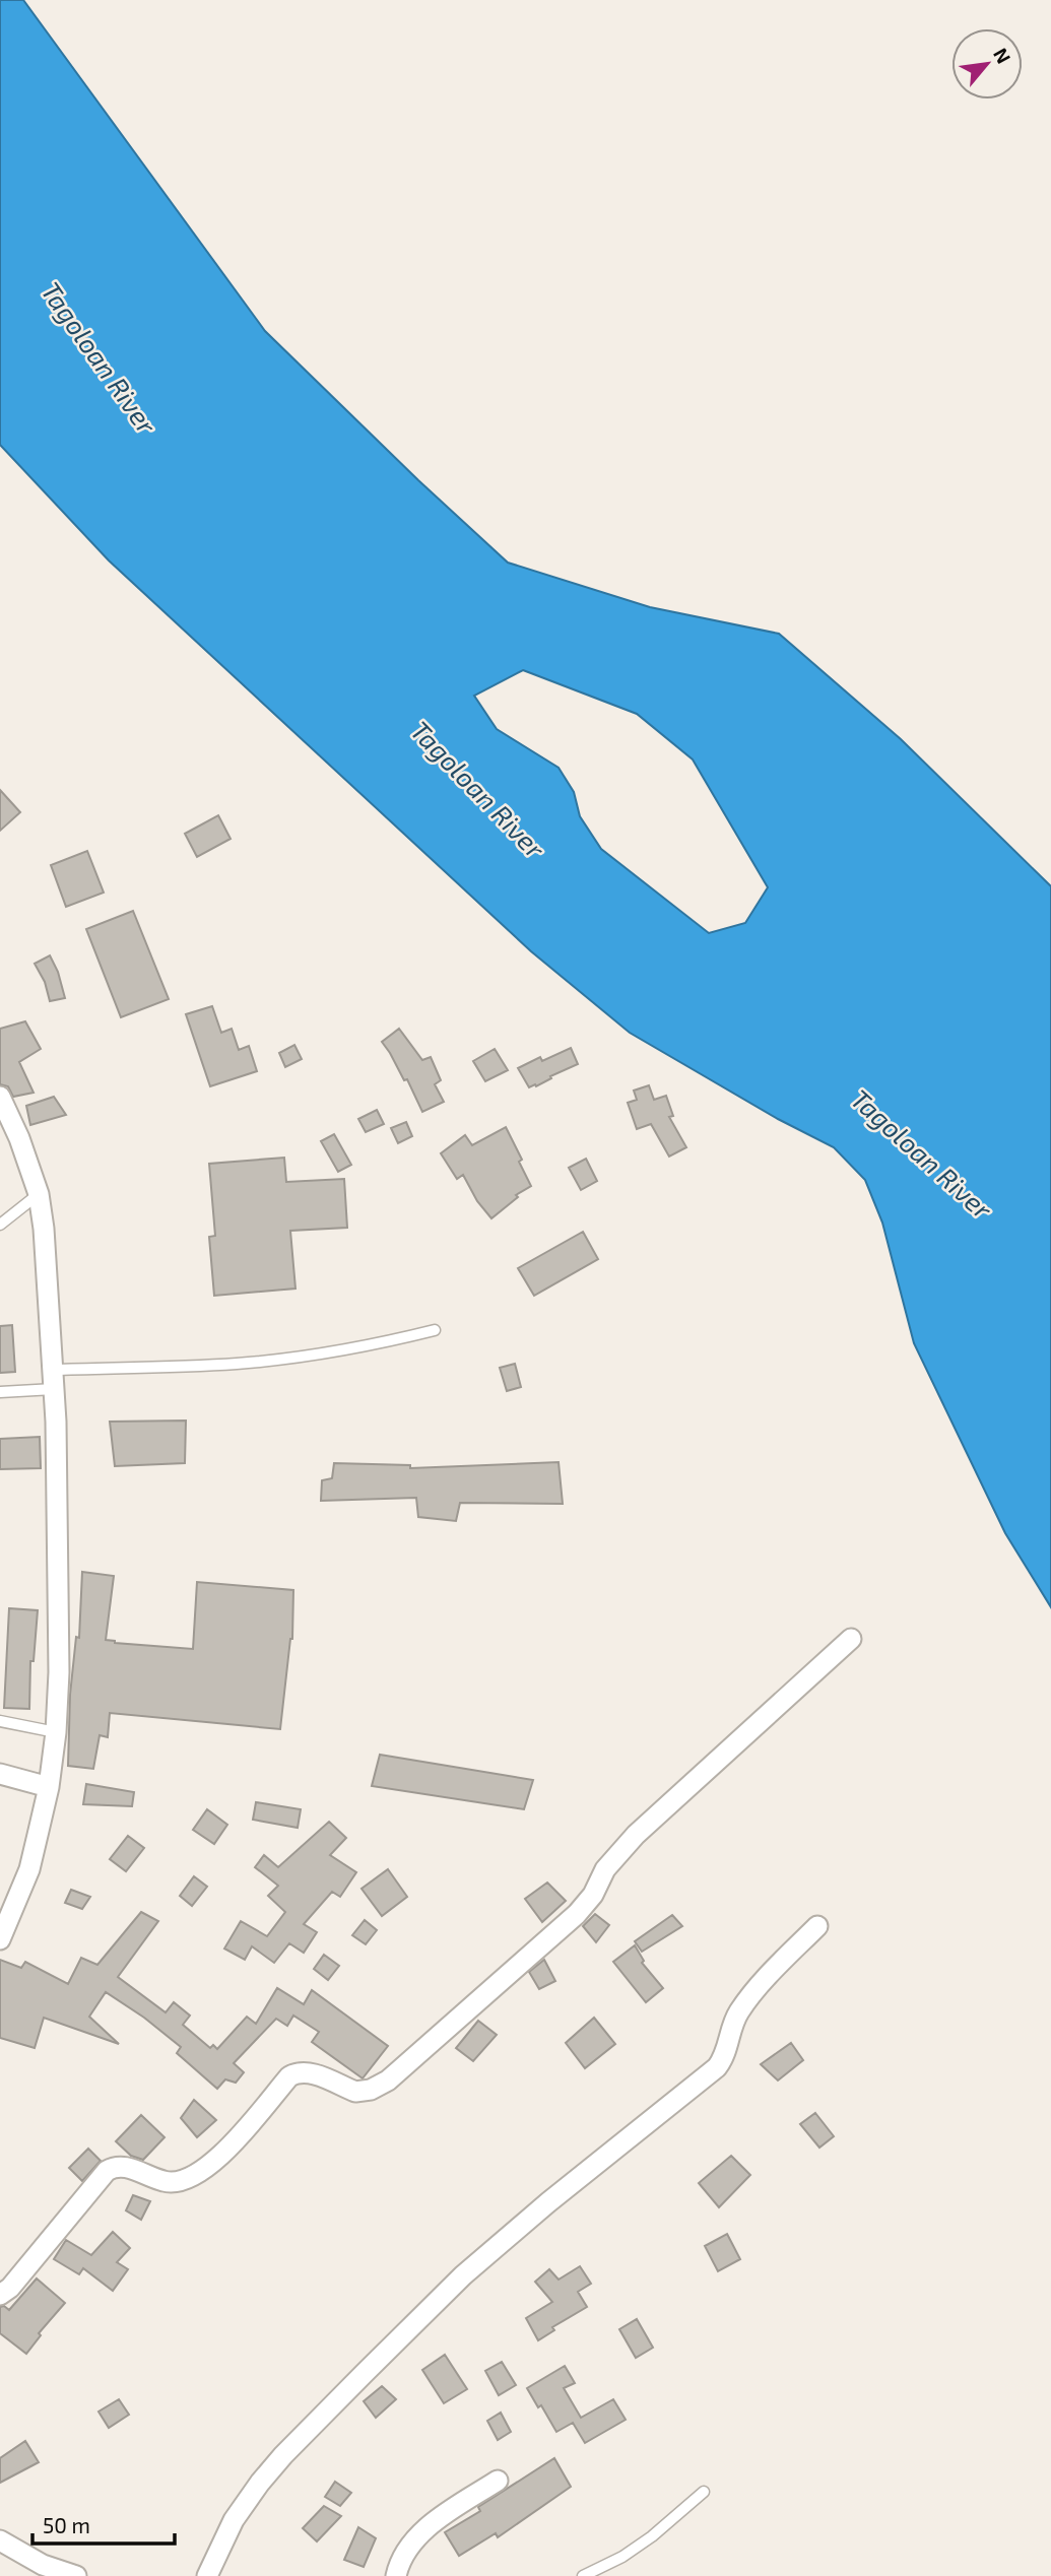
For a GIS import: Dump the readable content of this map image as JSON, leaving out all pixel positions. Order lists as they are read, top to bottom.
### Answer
{
  "water": ["Tagoloan River"],
  "scale_bar": "50 m",
  "north": "top right"
}
